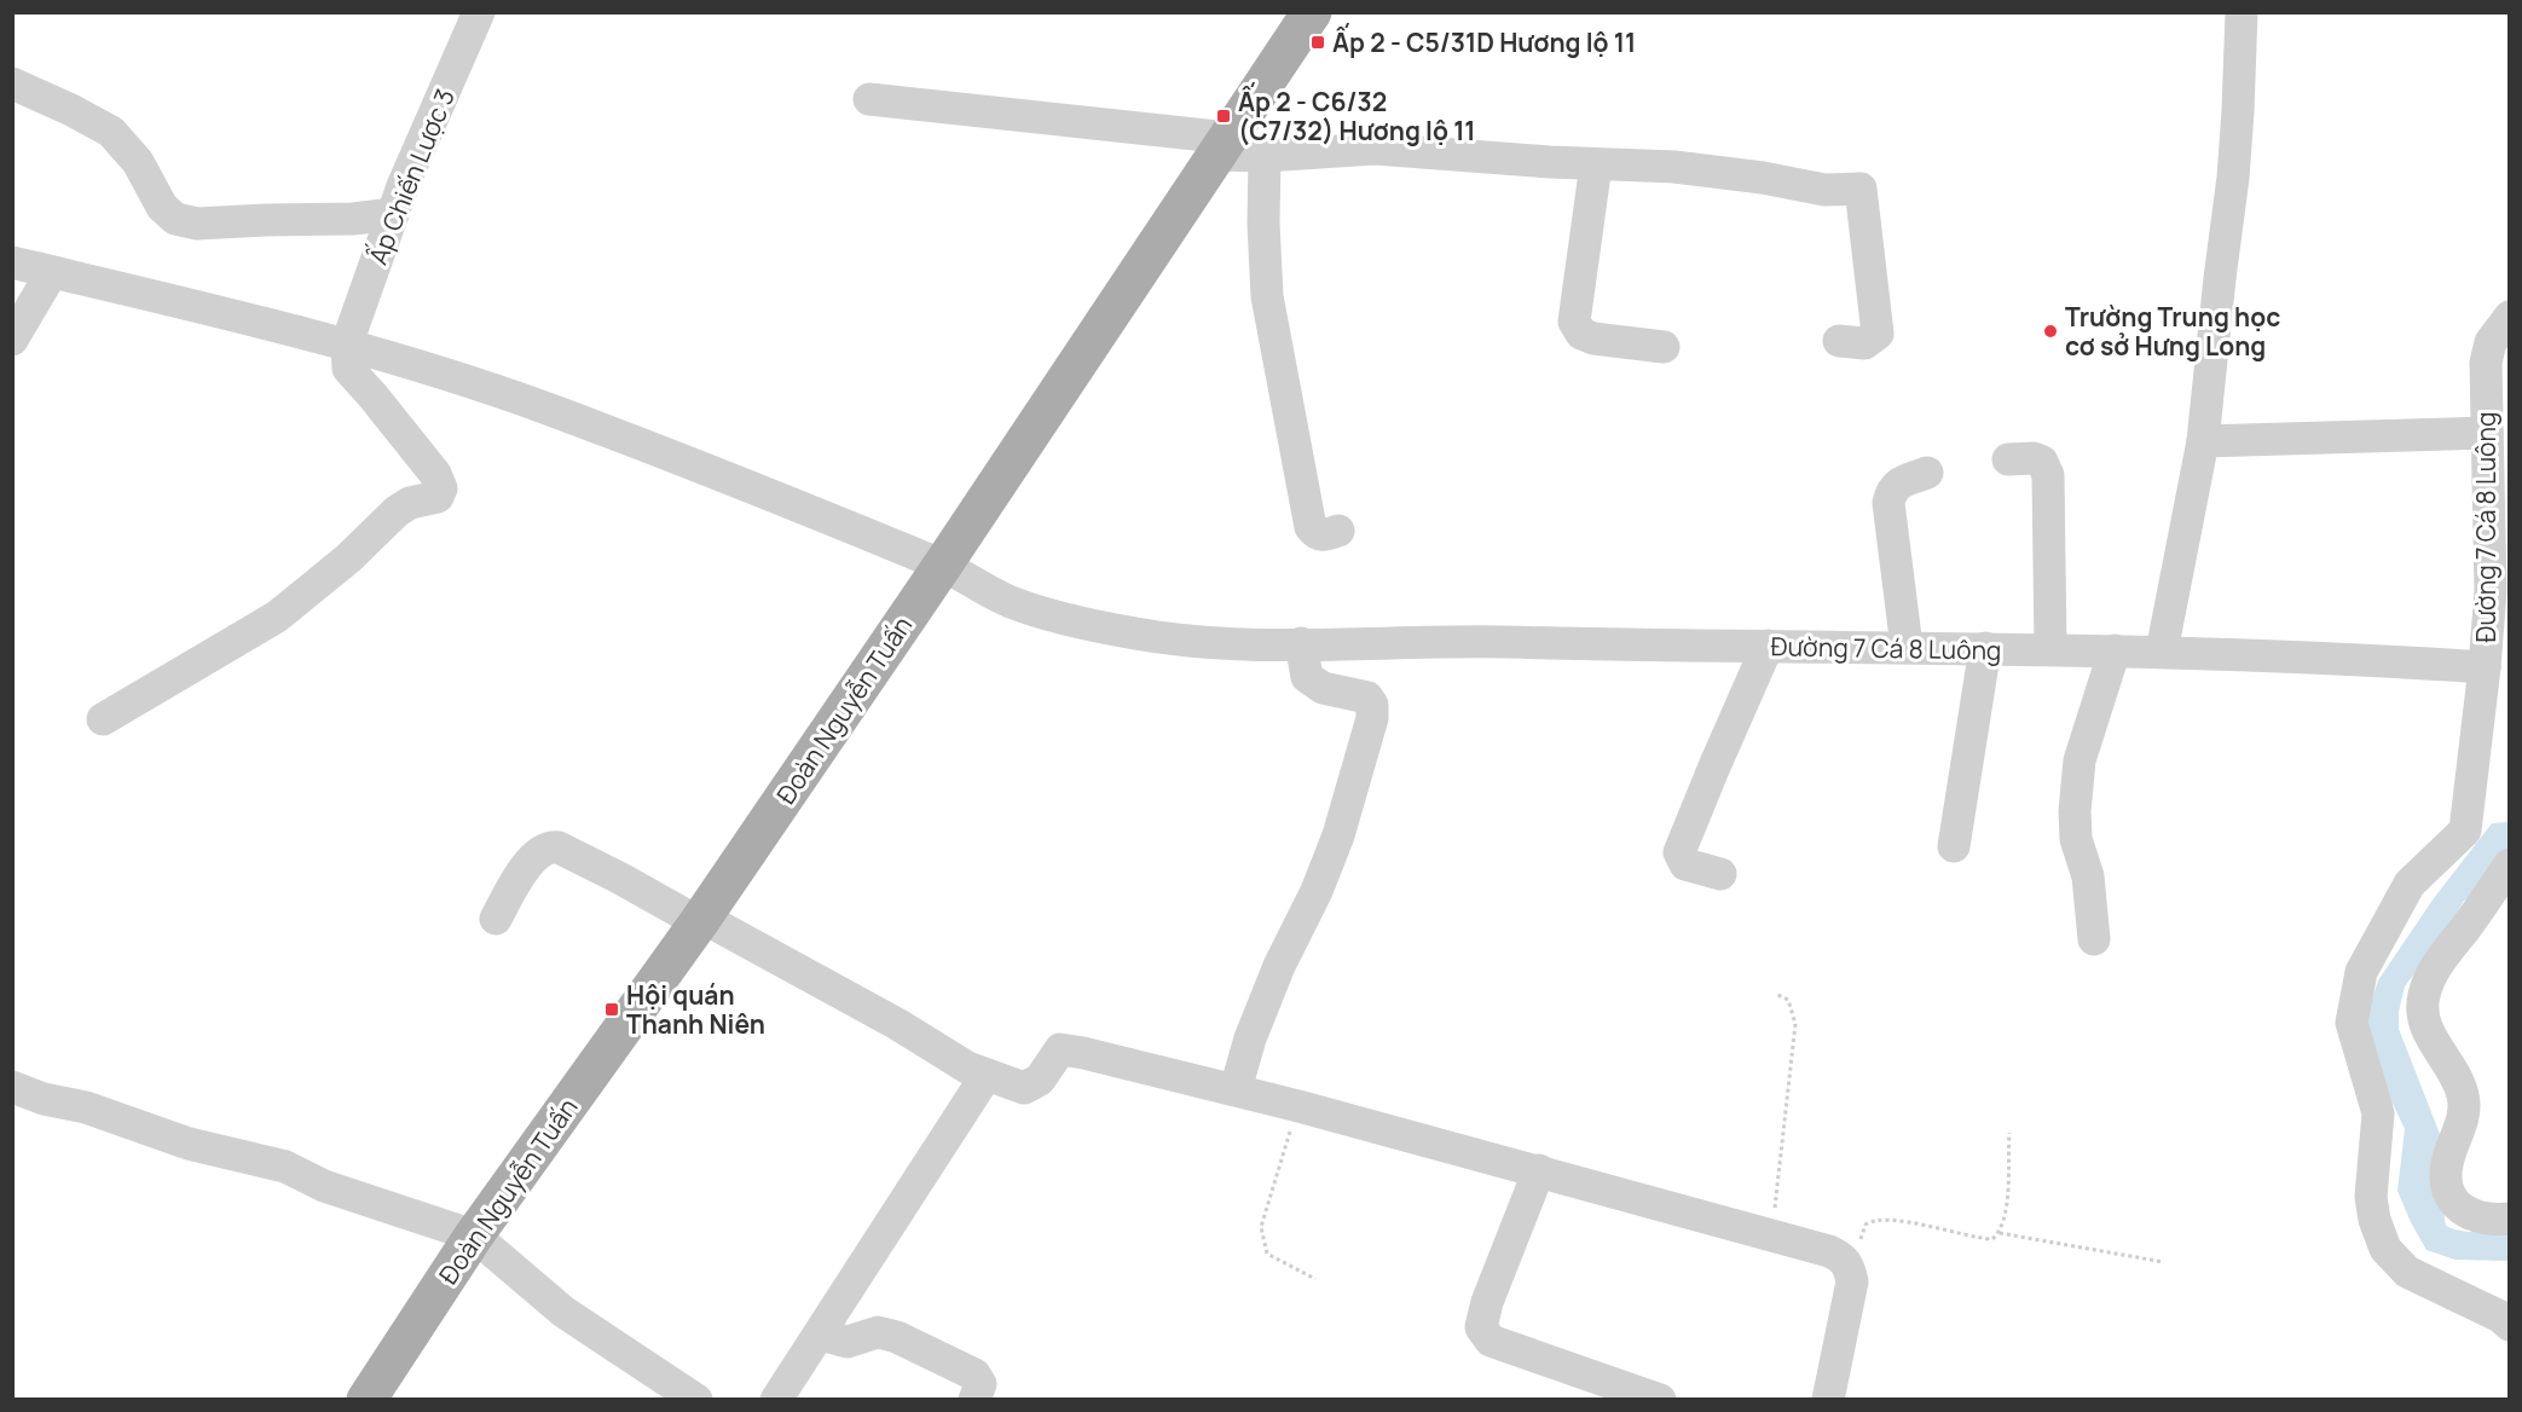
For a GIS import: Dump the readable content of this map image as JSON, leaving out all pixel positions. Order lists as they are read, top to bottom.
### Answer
{
  "streets": {
    "main road": ["Đoàn Nguyễn Tuấn"],
    "street": ["Ấp Chiến Lược 3", "Đường 7 Cá 8 Luông"]
  },
  "crossings": [
    ["Ấp Chiến Lược 3", "Đường 7 Cá 8 Luông"],
    ["Đường 7 Cá 8 Luông", "Đoàn Nguyễn Tuấn"]
  ],
  "places": {
    "transit": ["Ấp 2 - C5/31D Hương lộ 11", "Ấp 2 - C6/32 (C7/32) Hương lộ 11", "Hội quán Thanh Niên"],
    "other": ["Trường Trung học cơ sở Hưng Long"]
  }
}
